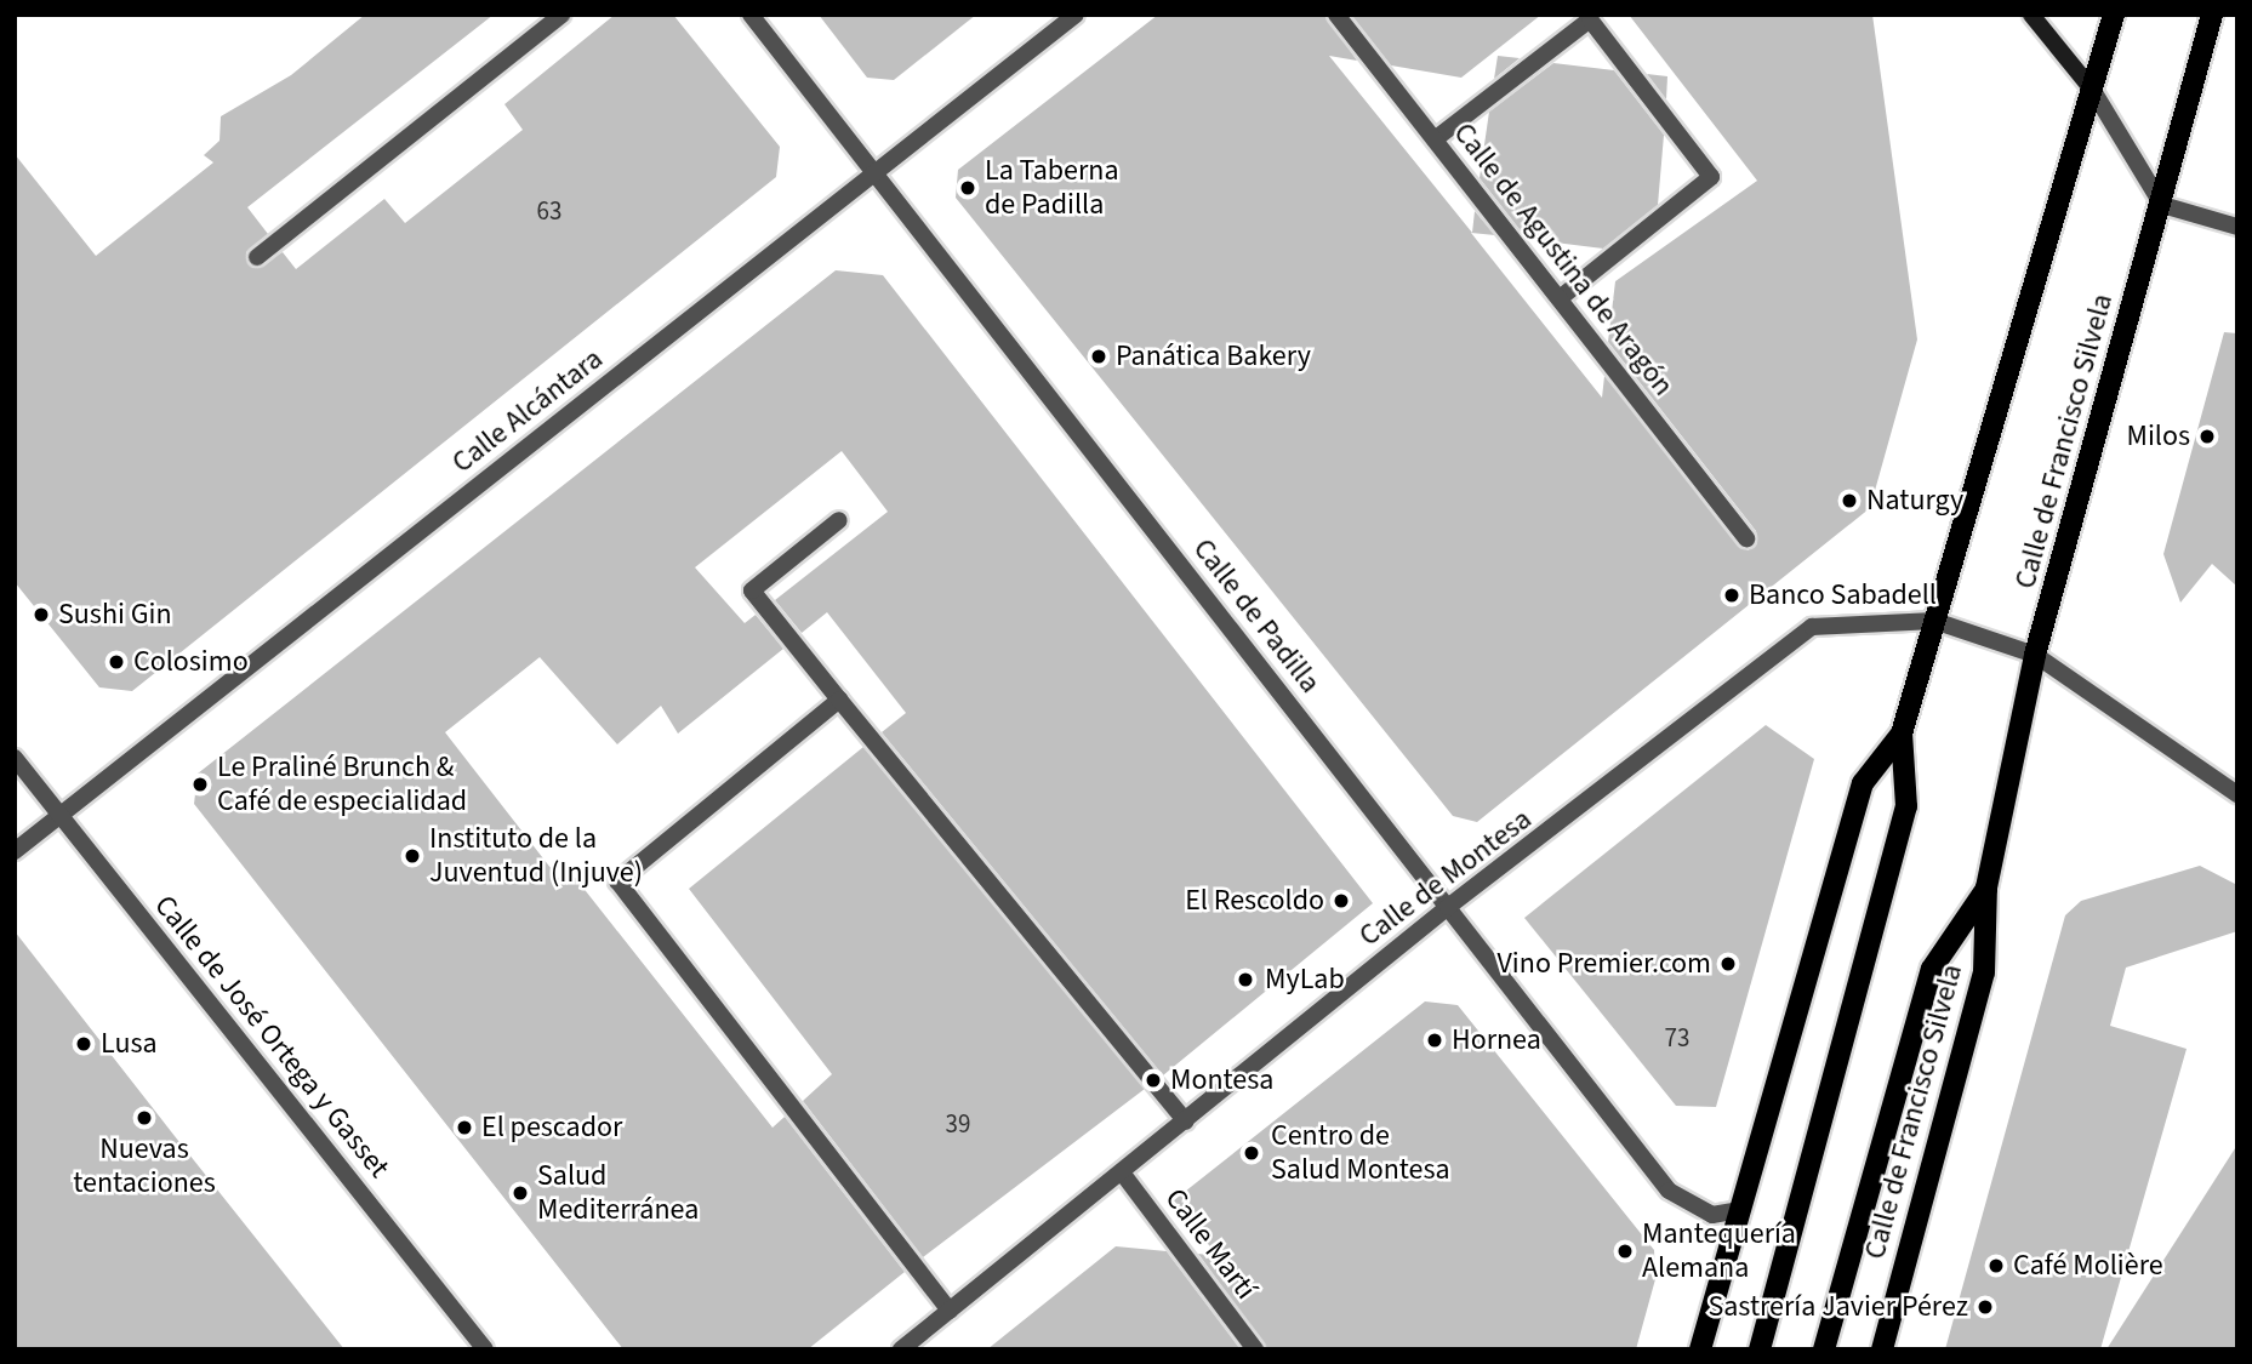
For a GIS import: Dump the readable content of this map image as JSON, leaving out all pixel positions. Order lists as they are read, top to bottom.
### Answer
{
  "streets": {
    "main road": ["Calle de Francisco Silvela"],
    "street": [
      "Calle de Agustina de Aragón",
      "Calle Alcántara",
      "Calle de Padilla",
      "Calle de Montesa",
      "Calle de José Ortega y Gasset",
      "Calle Martí"
    ]
  },
  "crossings": [
    ["Calle Alcántara", "Calle de Padilla"],
    ["Calle Alcántara", "Calle de José Ortega y Gasset"],
    ["Calle de Padilla", "Calle de Montesa"],
    ["Calle de Montesa", "Calle Martí"]
  ],
  "places": [
    "La Taberna de Padilla",
    "Panática Bakery",
    "Milos",
    "Naturgy",
    "Banco Sabadell",
    "Sushi Gin",
    "Colosimo",
    "Le Praliné Brunch & Café de especialidad",
    "Instituto de la Juventud (Injuve)",
    "El Rescoldo",
    "Vino Premier.com",
    "MyLab",
    "Hornea",
    "Lusa",
    "Montesa",
    "Nuevas tentaciones",
    "El pescador",
    "Centro de Salud Montesa",
    "Salud Mediterránea",
    "Mantequería Alemana",
    "Café Molière",
    "Sastrería Javier Pérez"
  ],
  "house_numbers": ["63", "73", "39"]
}
